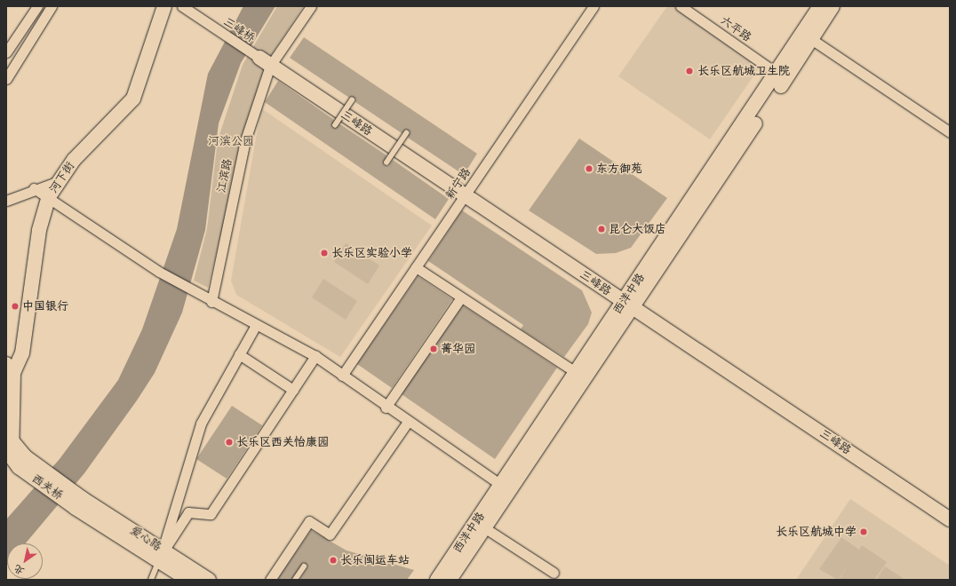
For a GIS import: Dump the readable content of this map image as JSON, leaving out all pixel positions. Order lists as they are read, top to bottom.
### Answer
{
  "streets": {
    "main road": [
      "三峰路",
      "河下街",
      "西洋中路",
      "西关桥",
      "爱心路"
    ],
    "street": [
      "六平路",
      "三峰桥",
      "江滨路",
      "新宁路"
    ]
  },
  "crossings": [
    ["六平路", "西洋中路"],
    ["三峰桥", "三峰路"],
    ["三峰桥", "江滨路"],
    ["三峰路", "江滨路"],
    ["三峰路", "新宁路"],
    ["三峰路", "西洋中路"],
    ["西关桥", "爱心路"]
  ],
  "parks": ["河滨公园"],
  "places": [
    "长乐区航城卫生院",
    "东方御苑",
    "昆仑大饭店",
    "长乐区实验小学",
    "中国银行",
    "菁华园",
    "长乐区西关怡康园",
    "长乐区航城中学",
    "长乐闽运车站"
  ],
  "north": "bottom left"
}
